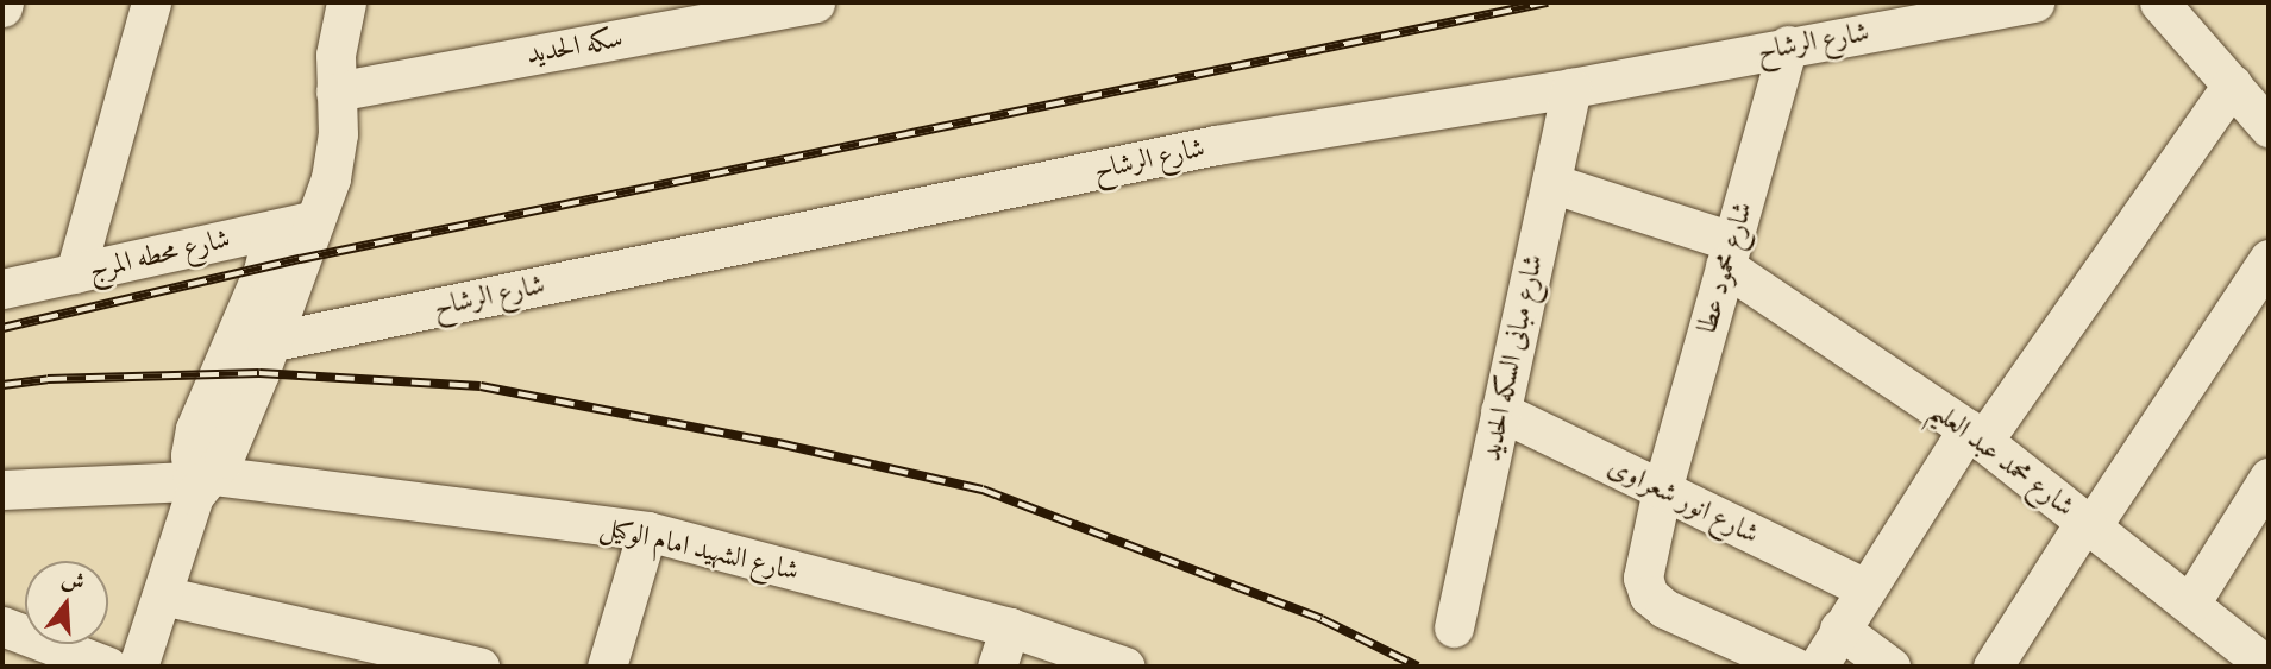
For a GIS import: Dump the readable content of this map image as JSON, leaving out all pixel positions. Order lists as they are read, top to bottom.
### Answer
{
  "streets": {
    "street": [
      "شارع الرشاح",
      "سكه الحديد",
      "شارع محطه المرج",
      "شارع محمود عطا",
      "شارع مبانى السكه الحديد",
      "شارع محمد عبد العليم",
      "شارع انور شعراوى",
      "شارع الشهيد امام الوكيل"
    ]
  },
  "crossings": [
    ["شارع الرشاح", "شارع محمود عطا"],
    ["شارع الرشاح", "شارع مبانى السكه الحديد"],
    ["شارع محمود عطا", "شارع محمد عبد العليم"],
    ["شارع محمود عطا", "شارع انور شعراوى"],
    ["شارع مبانى السكه الحديد", "شارع محمد عبد العليم"],
    ["شارع مبانى السكه الحديد", "شارع انور شعراوى"]
  ],
  "north": "top"
}
